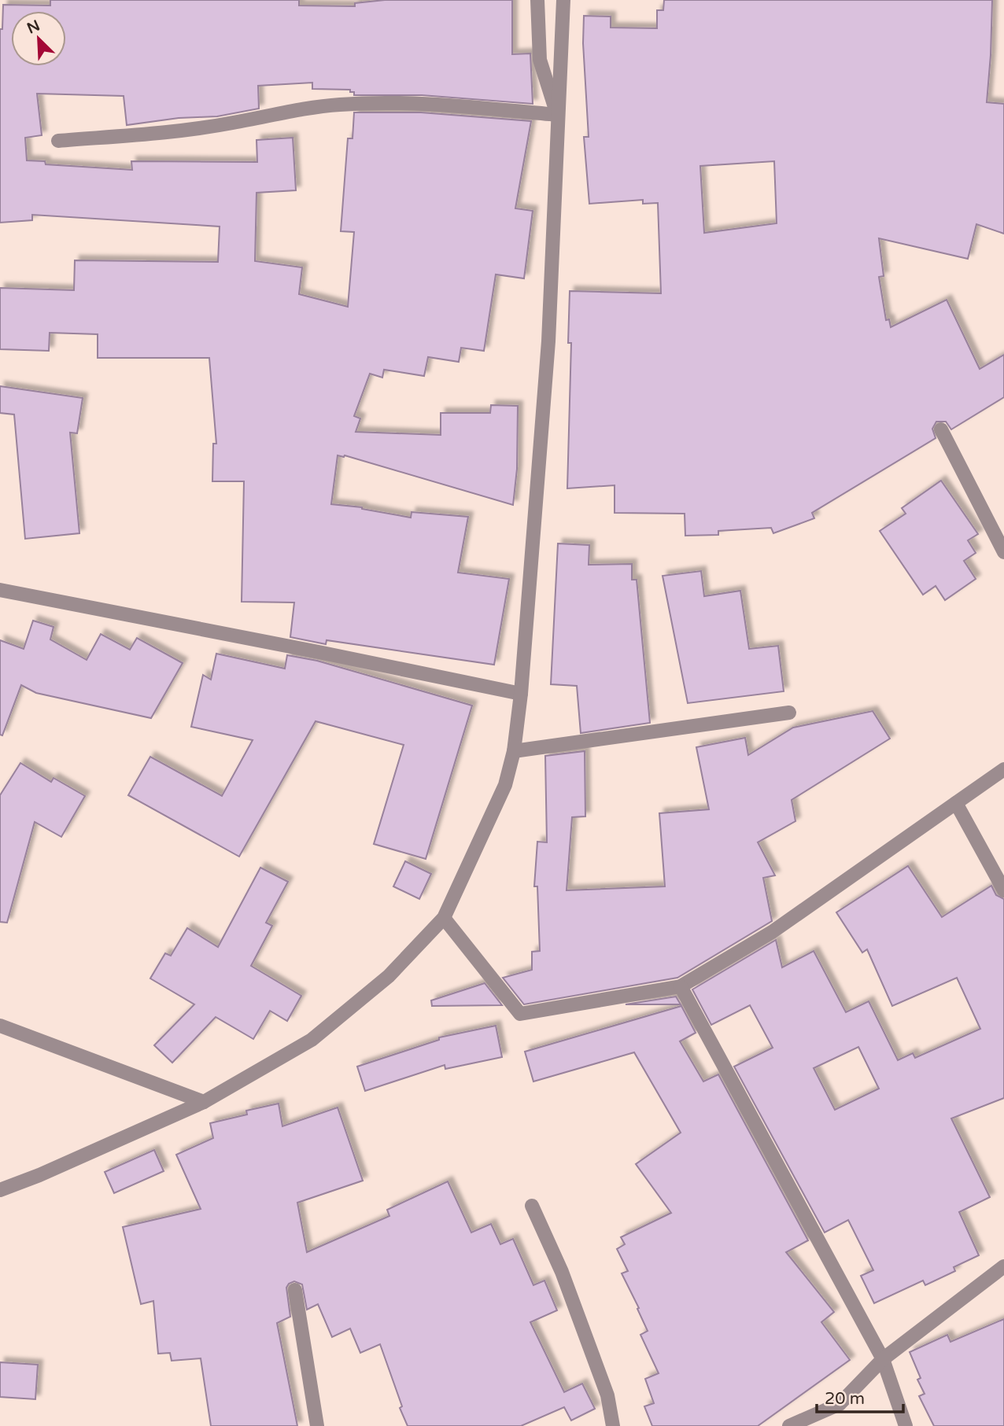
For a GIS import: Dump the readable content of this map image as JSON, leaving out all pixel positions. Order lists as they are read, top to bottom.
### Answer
{
  "scale_bar": "20 m",
  "north": "top left"
}
